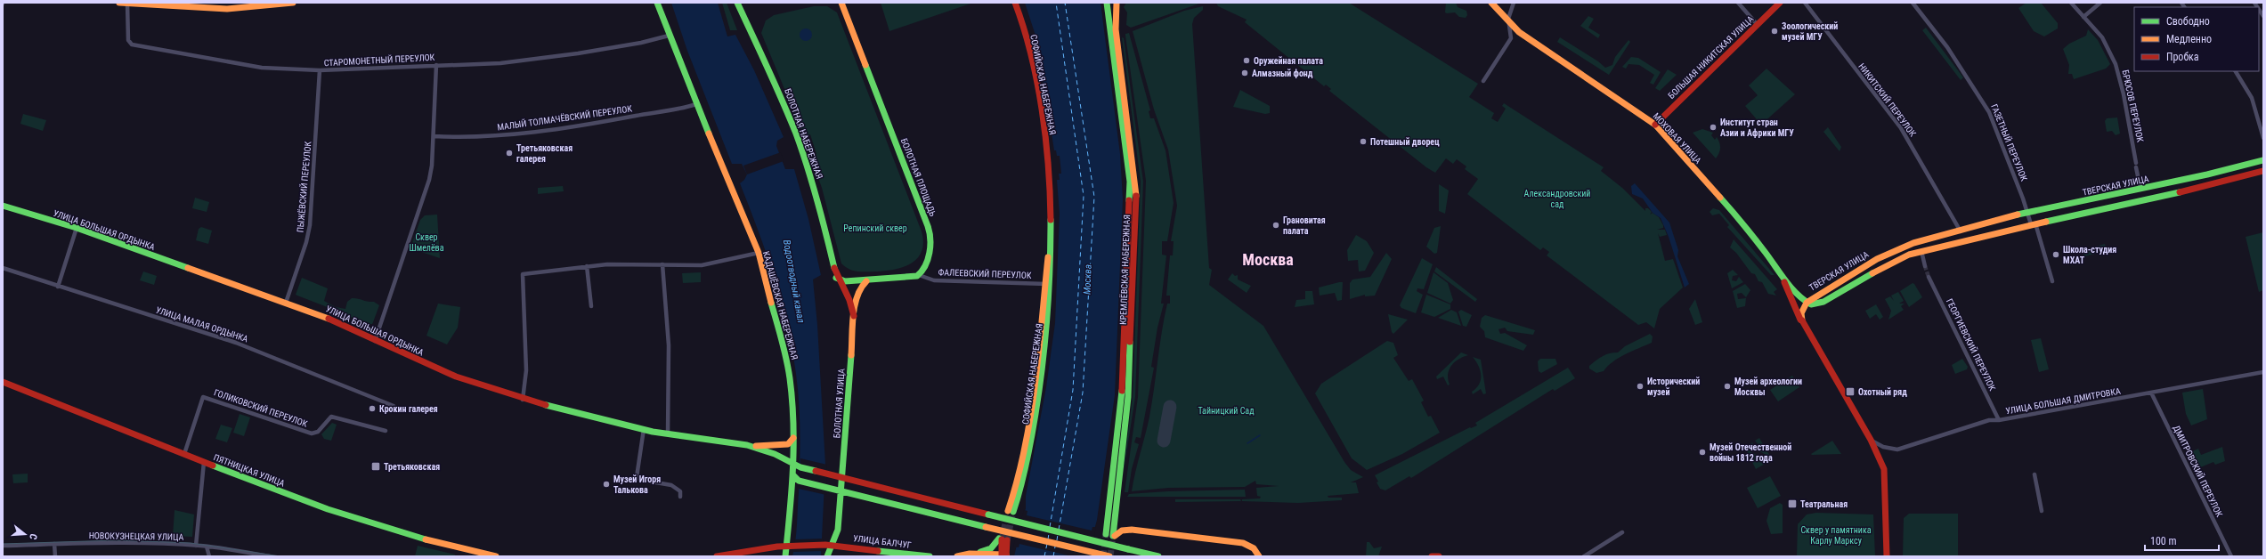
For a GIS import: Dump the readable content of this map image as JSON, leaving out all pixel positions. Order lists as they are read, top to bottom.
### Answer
{
  "streets": {
    "main road": [
      "БОЛЬШАЯ НИКИТСКАЯ УЛИЦА",
      "СОФИЙСКАЯ НАБЕРЕЖНАЯ",
      "БОЛОТНАЯ НАБЕРЕЖНАЯ",
      "МОХОВАЯ УЛИЦА",
      "БОЛОТНАЯ ПЛОЩАДЬ",
      "ТВЕРСКАЯ УЛИЦА",
      "УЛИЦА БОЛЬШАЯ ОРДЫНКА",
      "КРЕМЛЁВСКАЯ НАБЕРЕЖНАЯ",
      "КАДАШЁВСКАЯ НАБЕРЕЖНАЯ",
      "БОЛОТНАЯ УЛИЦА",
      "ПЯТНИЦКАЯ УЛИЦА",
      "УЛИЦА БАЛЧУГ"
    ],
    "street": [
      "СТАРОМОНЕТНЫЙ ПЕРЕУЛОК",
      "НИКИТСКИЙ ПЕРЕУЛОК",
      "БРЮСОВ ПЕРЕУЛОК",
      "МАЛЫЙ ТОЛМАЧЁВСКИЙ ПЕРЕУЛОК",
      "ГАЗЕТНЫЙ ПЕРЕУЛОК",
      "ПЫЖЁВСКИЙ ПЕРЕУЛОК",
      "ФАЛЕЕВСКИЙ ПЕРЕУЛОК",
      "УЛИЦА МАЛАЯ ОРДЫНКА",
      "ГЕОРГИЕВСКИЙ ПЕРЕУЛОК",
      "УЛИЦА БОЛЬШАЯ ДМИТРОВКА",
      "ГОЛИКОВСКИЙ ПЕРЕУЛОК",
      "ДМИТРОВСКИЙ ПЕРЕУЛОК",
      "НОВОКУЗНЕЦКАЯ УЛИЦА"
    ]
  },
  "crossings": [
    ["БОЛЬШАЯ НИКИТСКАЯ УЛИЦА", "МОХОВАЯ УЛИЦА"],
    ["СТАРОМОНЕТНЫЙ ПЕРЕУЛОК", "ПЫЖЁВСКИЙ ПЕРЕУЛОК"],
    ["СТАРОМОНЕТНЫЙ ПЕРЕУЛОК", "КАДАШЁВСКАЯ НАБЕРЕЖНАЯ"],
    ["СОФИЙСКАЯ НАБЕРЕЖНАЯ", "ФАЛЕЕВСКИЙ ПЕРЕУЛОК"],
    ["НИКИТСКИЙ ПЕРЕУЛОК", "ТВЕРСКАЯ УЛИЦА"],
    ["БРЮСОВ ПЕРЕУЛОК", "ТВЕРСКАЯ УЛИЦА"],
    ["МАЛЫЙ ТОЛМАЧЁВСКИЙ ПЕРЕУЛОК", "КАДАШЁВСКАЯ НАБЕРЕЖНАЯ"],
    ["БОЛОТНАЯ НАБЕРЕЖНАЯ", "БОЛОТНАЯ УЛИЦА"],
    ["МОХОВАЯ УЛИЦА", "ТВЕРСКАЯ УЛИЦА"],
    ["МОХОВАЯ УЛИЦА", "УЛИЦА БОЛЬШАЯ ДМИТРОВКА"],
    ["ГАЗЕТНЫЙ ПЕРЕУЛОК", "ТВЕРСКАЯ УЛИЦА"],
    ["БОЛОТНАЯ ПЛОЩАДЬ", "ФАЛЕЕВСКИЙ ПЕРЕУЛОК"],
    ["ПЫЖЁВСКИЙ ПЕРЕУЛОК", "УЛИЦА БОЛЬШАЯ ОРДЫНКА"],
    ["УЛИЦА БОЛЬШАЯ ОРДЫНКА", "КАДАШЁВСКАЯ НАБЕРЕЖНАЯ"],
    ["УЛИЦА БОЛЬШАЯ ОРДЫНКА", "БОЛОТНАЯ УЛИЦА"],
    ["КАДАШЁВСКАЯ НАБЕРЕЖНАЯ", "УЛИЦА БАЛЧУГ"],
    ["ГЕОРГИЕВСКИЙ ПЕРЕУЛОК", "УЛИЦА БОЛЬШАЯ ДМИТРОВКА"],
    ["УЛИЦА БОЛЬШАЯ ДМИТРОВКА", "ДМИТРОВСКИЙ ПЕРЕУЛОК"],
    ["ГОЛИКОВСКИЙ ПЕРЕУЛОК", "ПЯТНИЦКАЯ УЛИЦА"]
  ],
  "districts": ["Москва"],
  "water": ["Москва", "Водоотводный канал"],
  "parks": [
    "Александровский сад",
    "Репинский сквер",
    "Сквер Шмелёва",
    "Тайницкий Сад",
    "Сквер у памятника Карлу Марксу"
  ],
  "places": {
    "other": [
      "Зоологический музей МГУ",
      "Оружейная палата",
      "Алмазный фонд",
      "Институт стран Азии и Африки МГУ",
      "Потешный дворец",
      "Третьяковская галерея",
      "Грановитая палата",
      "Школа-студия МХАТ",
      "Исторический музей",
      "Музей археологии Москвы",
      "Крокин галерея",
      "Музей Отечественной войны 1812 года",
      "Музей Игоря Талькова"
    ],
    "transit": ["Охотный ряд", "Третьяковская", "Театральная"]
  },
  "legend": ["Свободно", "Медленно", "Пробка"],
  "scale_bar": "100 m",
  "north": "right"
}
